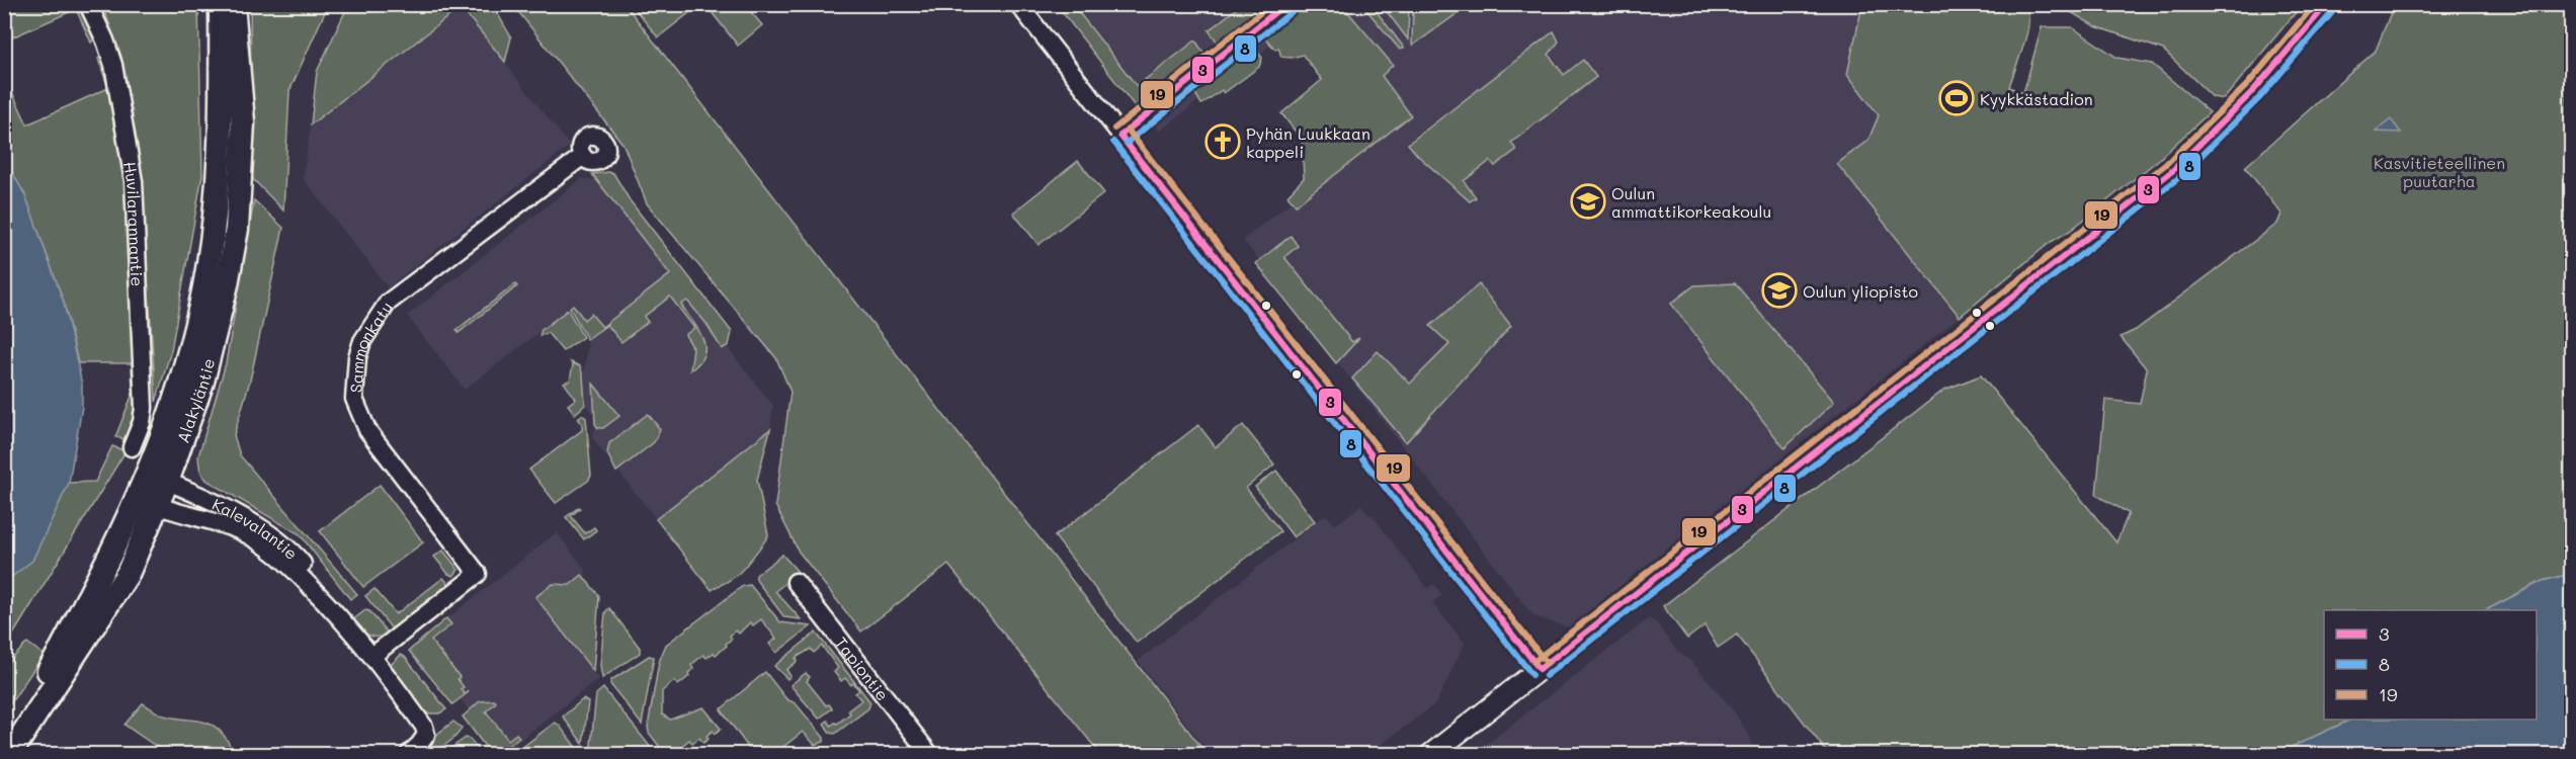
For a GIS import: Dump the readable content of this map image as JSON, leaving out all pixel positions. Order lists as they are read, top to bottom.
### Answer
{
  "streets": {
    "main road": ["Alakyläntie"],
    "street": [
      "Huvilarannantie",
      "Sammonkatu",
      "Kalevalantie",
      "Tapiontie"
    ]
  },
  "crossings": [
    ["Sammonkatu", "Kalevalantie"],
    ["Alakyläntie", "Kalevalantie"]
  ],
  "parks": ["Kasvitieteellinen puutarha"],
  "places": {
    "sports": ["Kyykkästadion"],
    "church": ["Pyhän Luukkaan kappeli"],
    "school or university": ["Oulun ammattikorkeakoulu", "Oulun yliopisto"]
  },
  "lines": ["transit line 3", "transit line 19", "transit line 8"],
  "legend": ["3", "8", "19"]
}
